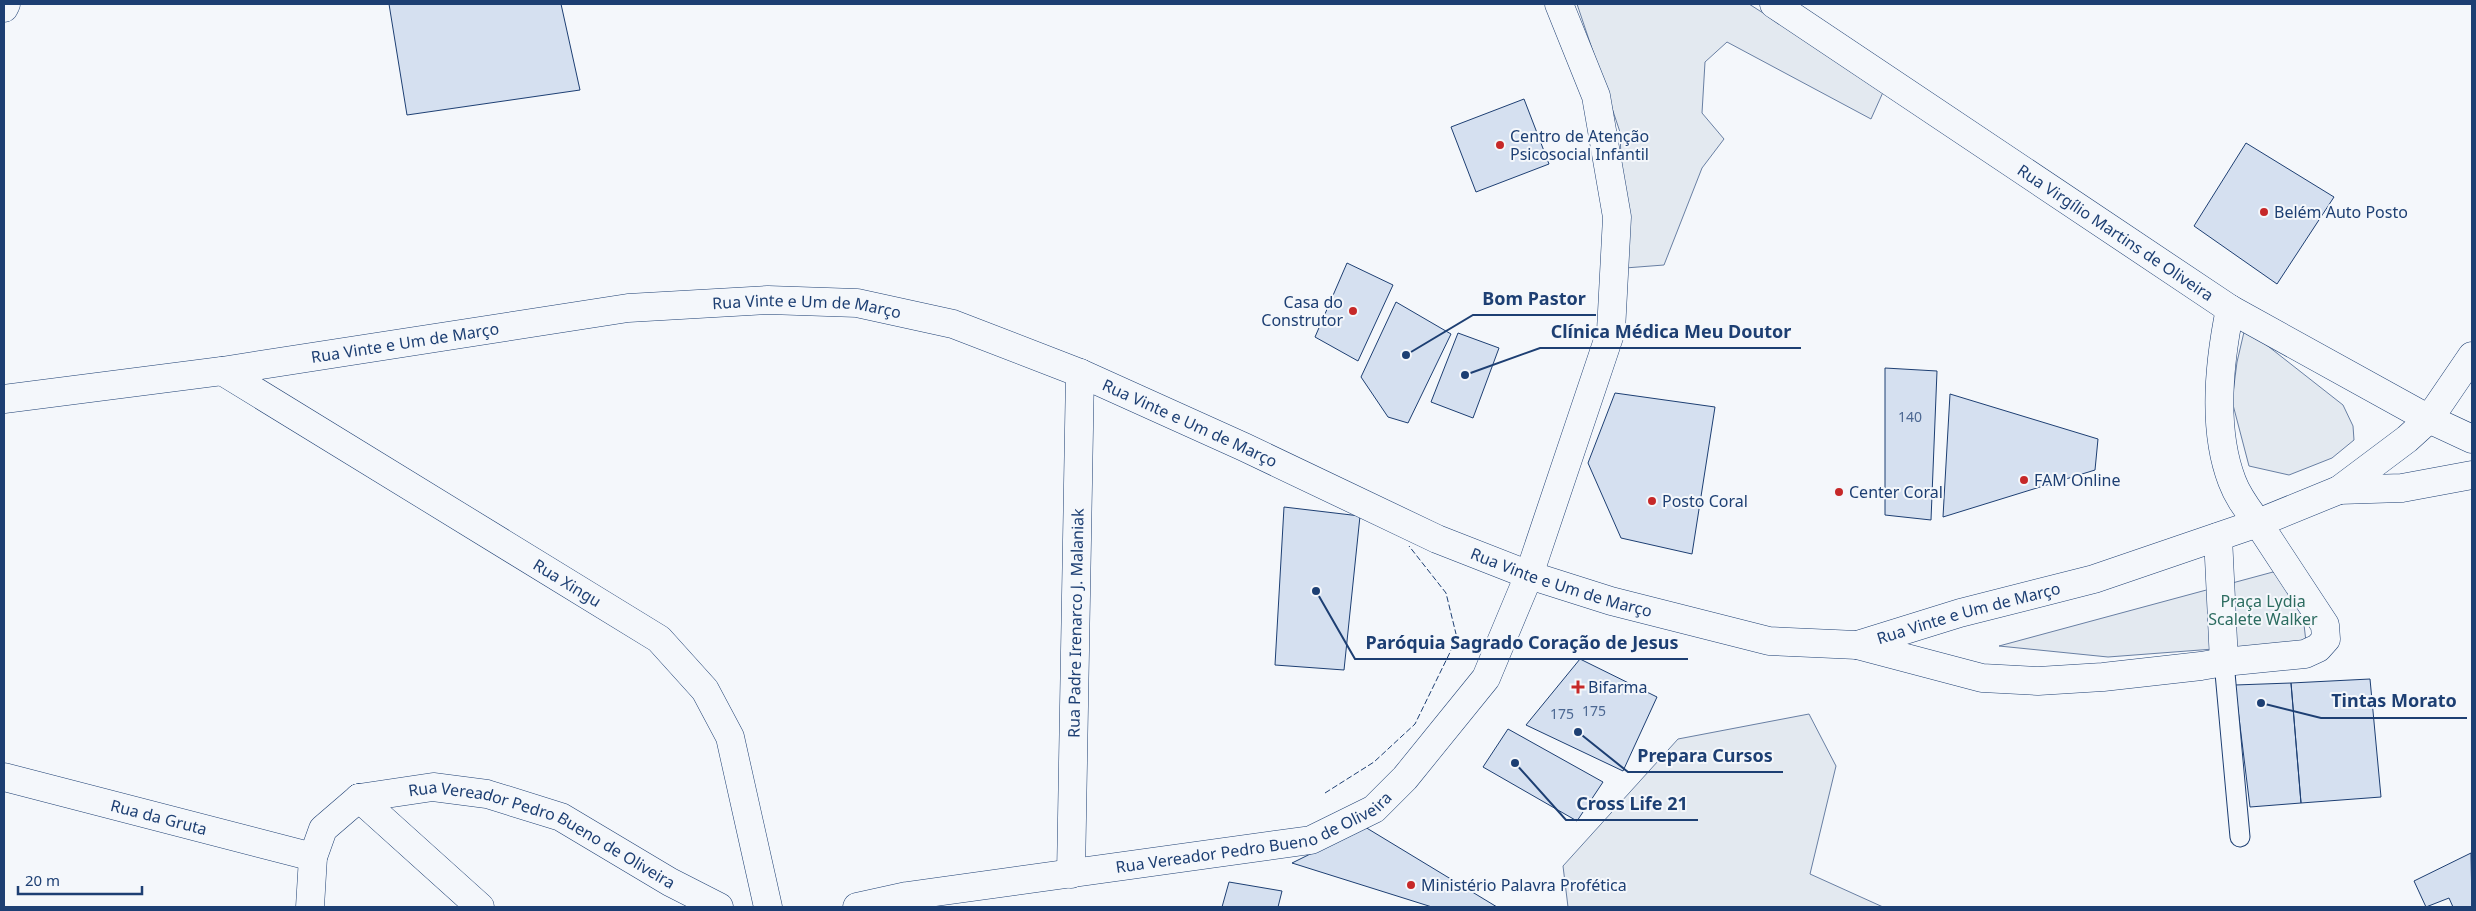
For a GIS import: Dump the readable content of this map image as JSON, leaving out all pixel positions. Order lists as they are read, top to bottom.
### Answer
{
  "streets": {
    "street": [
      "Rua Virgílio Martins de Oliveira",
      "Rua Vinte e Um de Março",
      "Rua Xingu",
      "Rua Padre Irenarco J. Malaniak",
      "Rua da Gruta",
      "Rua Vereador Pedro Bueno de Oliveira"
    ]
  },
  "crossings": [
    ["Rua Vinte e Um de Março", "Rua Xingu"],
    ["Rua Vinte e Um de Março", "Rua Padre Irenarco J. Malaniak"],
    ["Rua Vinte e Um de Março", "Rua Vereador Pedro Bueno de Oliveira"],
    ["Rua Padre Irenarco J. Malaniak", "Rua Vereador Pedro Bueno de Oliveira"]
  ],
  "parks": ["Praça Lydia Scalete Walker"],
  "places": {
    "other": [
      "Centro de Atenção Psicosocial Infantil",
      "Belém Auto Posto",
      "Casa do Construtor",
      "Bom Pastor",
      "Clínica Médica Meu Doutor",
      "FAM Online",
      "Center Coral",
      "Posto Coral",
      "Paróquia Sagrado Coração de Jesus",
      "Tintas Morato",
      "Prepara Cursos",
      "Cross Life 21",
      "Ministério Palavra Profética"
    ],
    "health": ["Bifarma"]
  },
  "house_numbers": ["140", "175", "175"],
  "scale_bar": "20 m"
}
